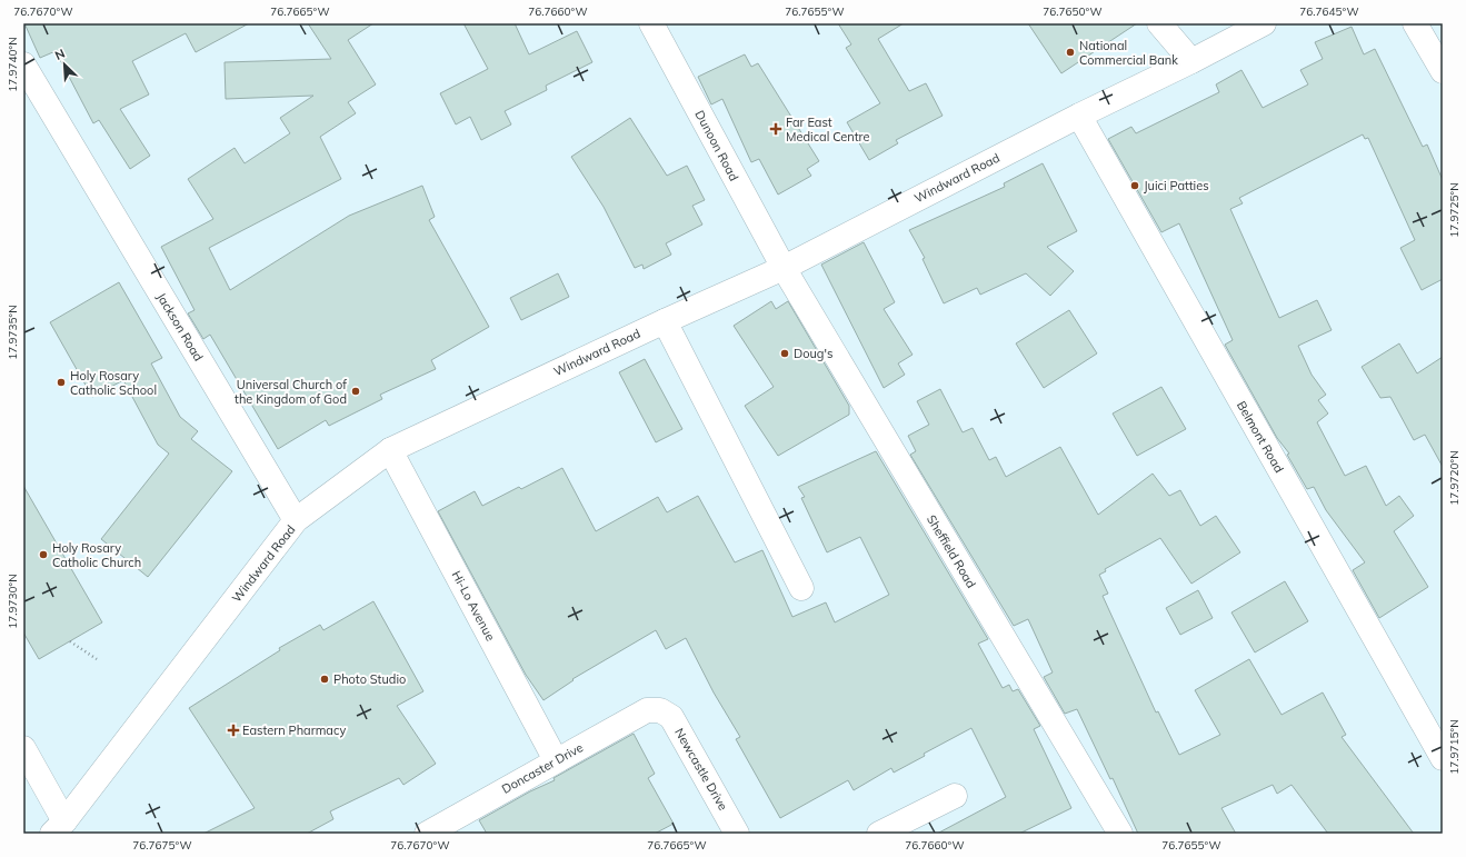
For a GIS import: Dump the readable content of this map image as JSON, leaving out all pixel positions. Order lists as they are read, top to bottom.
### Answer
{
  "streets": {
    "street": [
      "Dunoon Road",
      "Windward Road",
      "Jackson Road",
      "Belmont Road",
      "Sheffield Road",
      "Hi-Lo Avenue",
      "Doncaster Drive",
      "Newcastle Drive"
    ]
  },
  "crossings": [
    ["Dunoon Road", "Windward Road"],
    ["Dunoon Road", "Sheffield Road"],
    ["Windward Road", "Jackson Road"],
    ["Windward Road", "Belmont Road"],
    ["Windward Road", "Sheffield Road"],
    ["Windward Road", "Hi-Lo Avenue"],
    ["Hi-Lo Avenue", "Doncaster Drive"],
    ["Doncaster Drive", "Newcastle Drive"]
  ],
  "places": {
    "other": [
      "National Commercial Bank",
      "Juici Patties",
      "Doug's",
      "Holy Rosary Catholic School",
      "Universal Church of the Kingdom of God",
      "Holy Rosary Catholic Church",
      "Photo Studio"
    ],
    "health": ["Far East Medical Centre", "Eastern Pharmacy"]
  },
  "north": "top left",
  "coordinates": [
    "76.7670°W",
    "76.7665°W",
    "76.7660°W",
    "76.7655°W",
    "76.7650°W",
    "76.7645°W",
    "17.9740°N",
    "17.9725°N",
    "17.9735°N",
    "17.9720°N",
    "17.9730°N",
    "17.9715°N",
    "76.7675°W"
  ]
}
